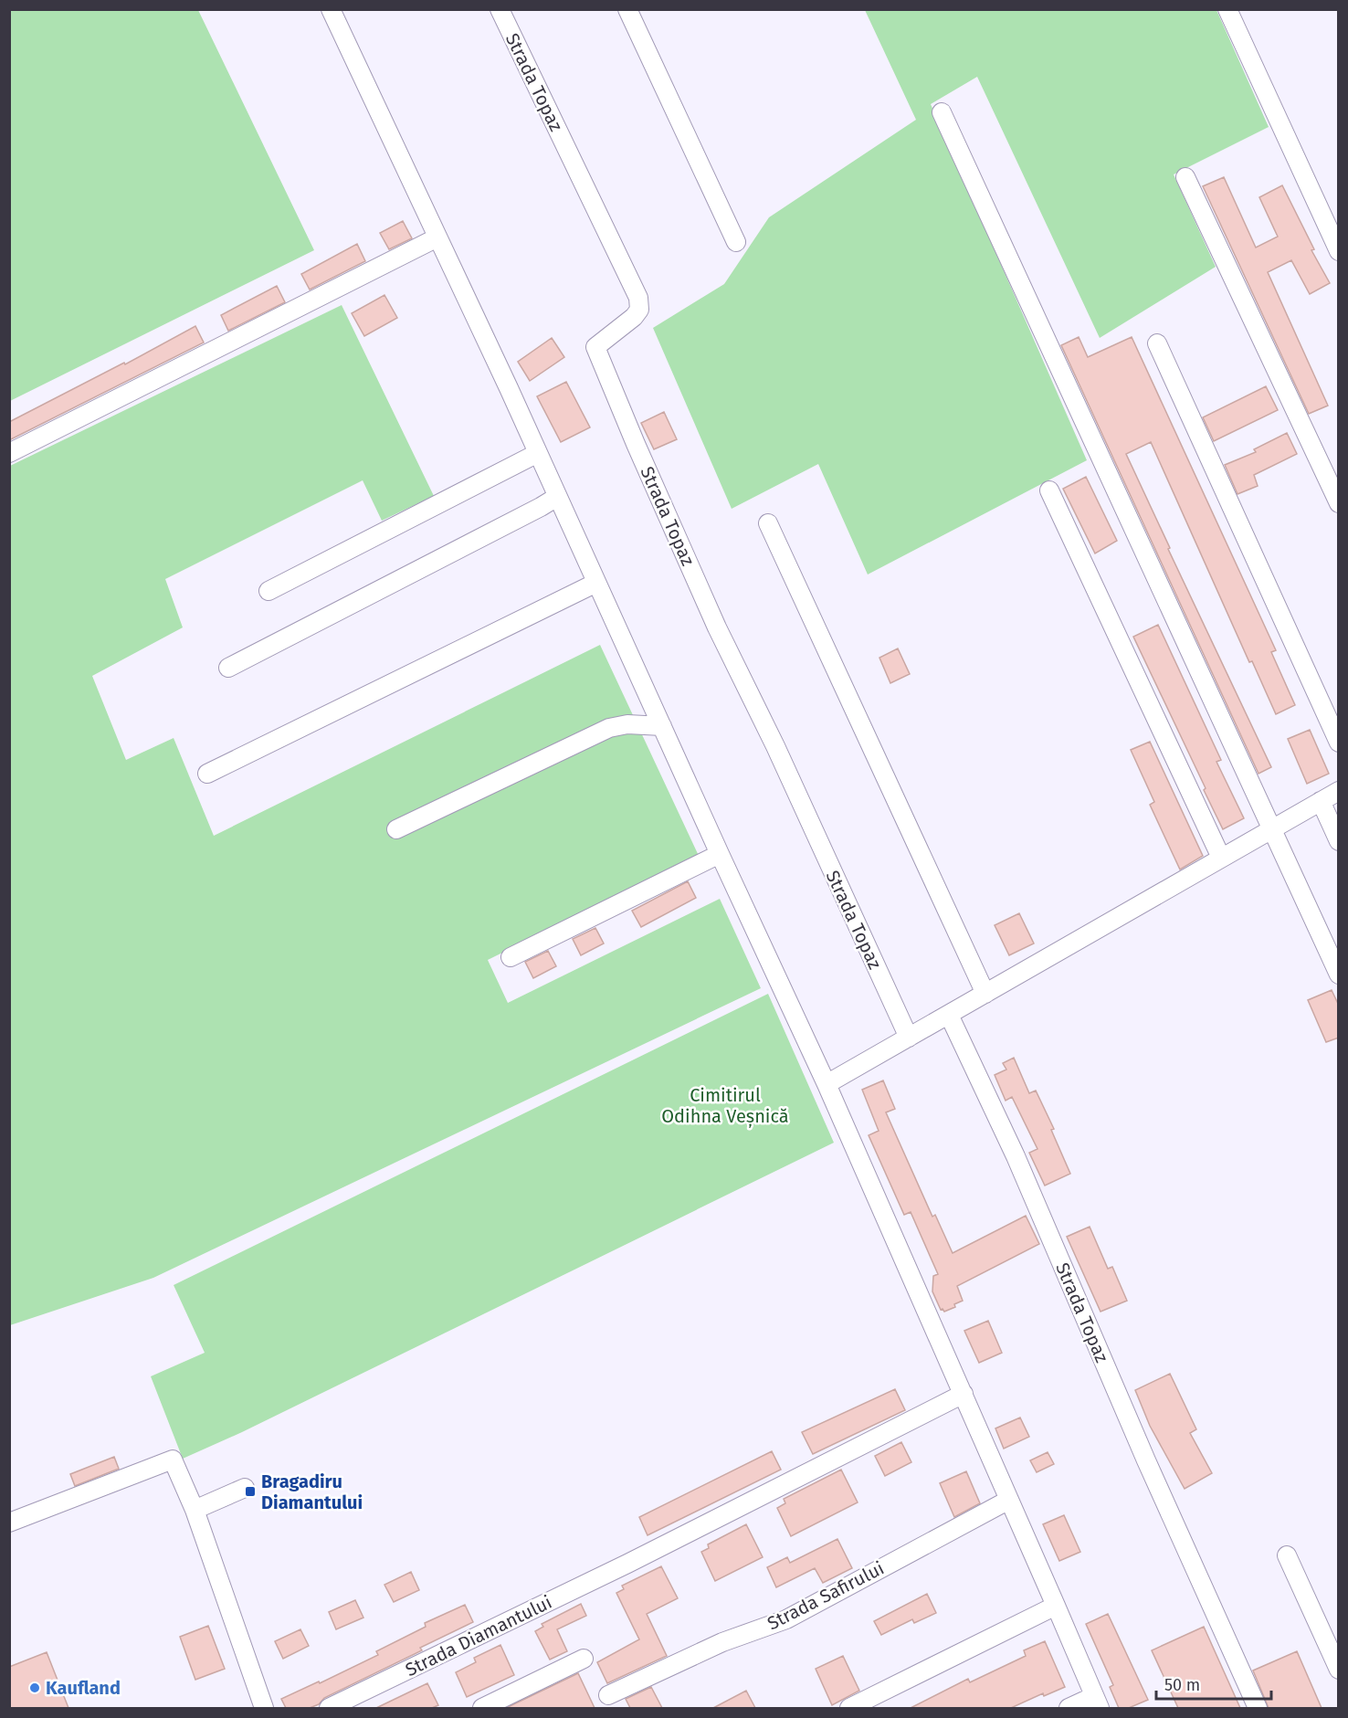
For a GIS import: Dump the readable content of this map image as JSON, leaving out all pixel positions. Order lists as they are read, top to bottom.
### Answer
{
  "streets": {
    "street": ["Strada Topaz", "Strada Safirului", "Strada Diamantului"]
  },
  "parks": ["Cimitirul Odihna Veșnică"],
  "places": {
    "transit": ["Bragadiru Diamantului"],
    "other": ["Kaufland"]
  },
  "scale_bar": "50 m"
}
